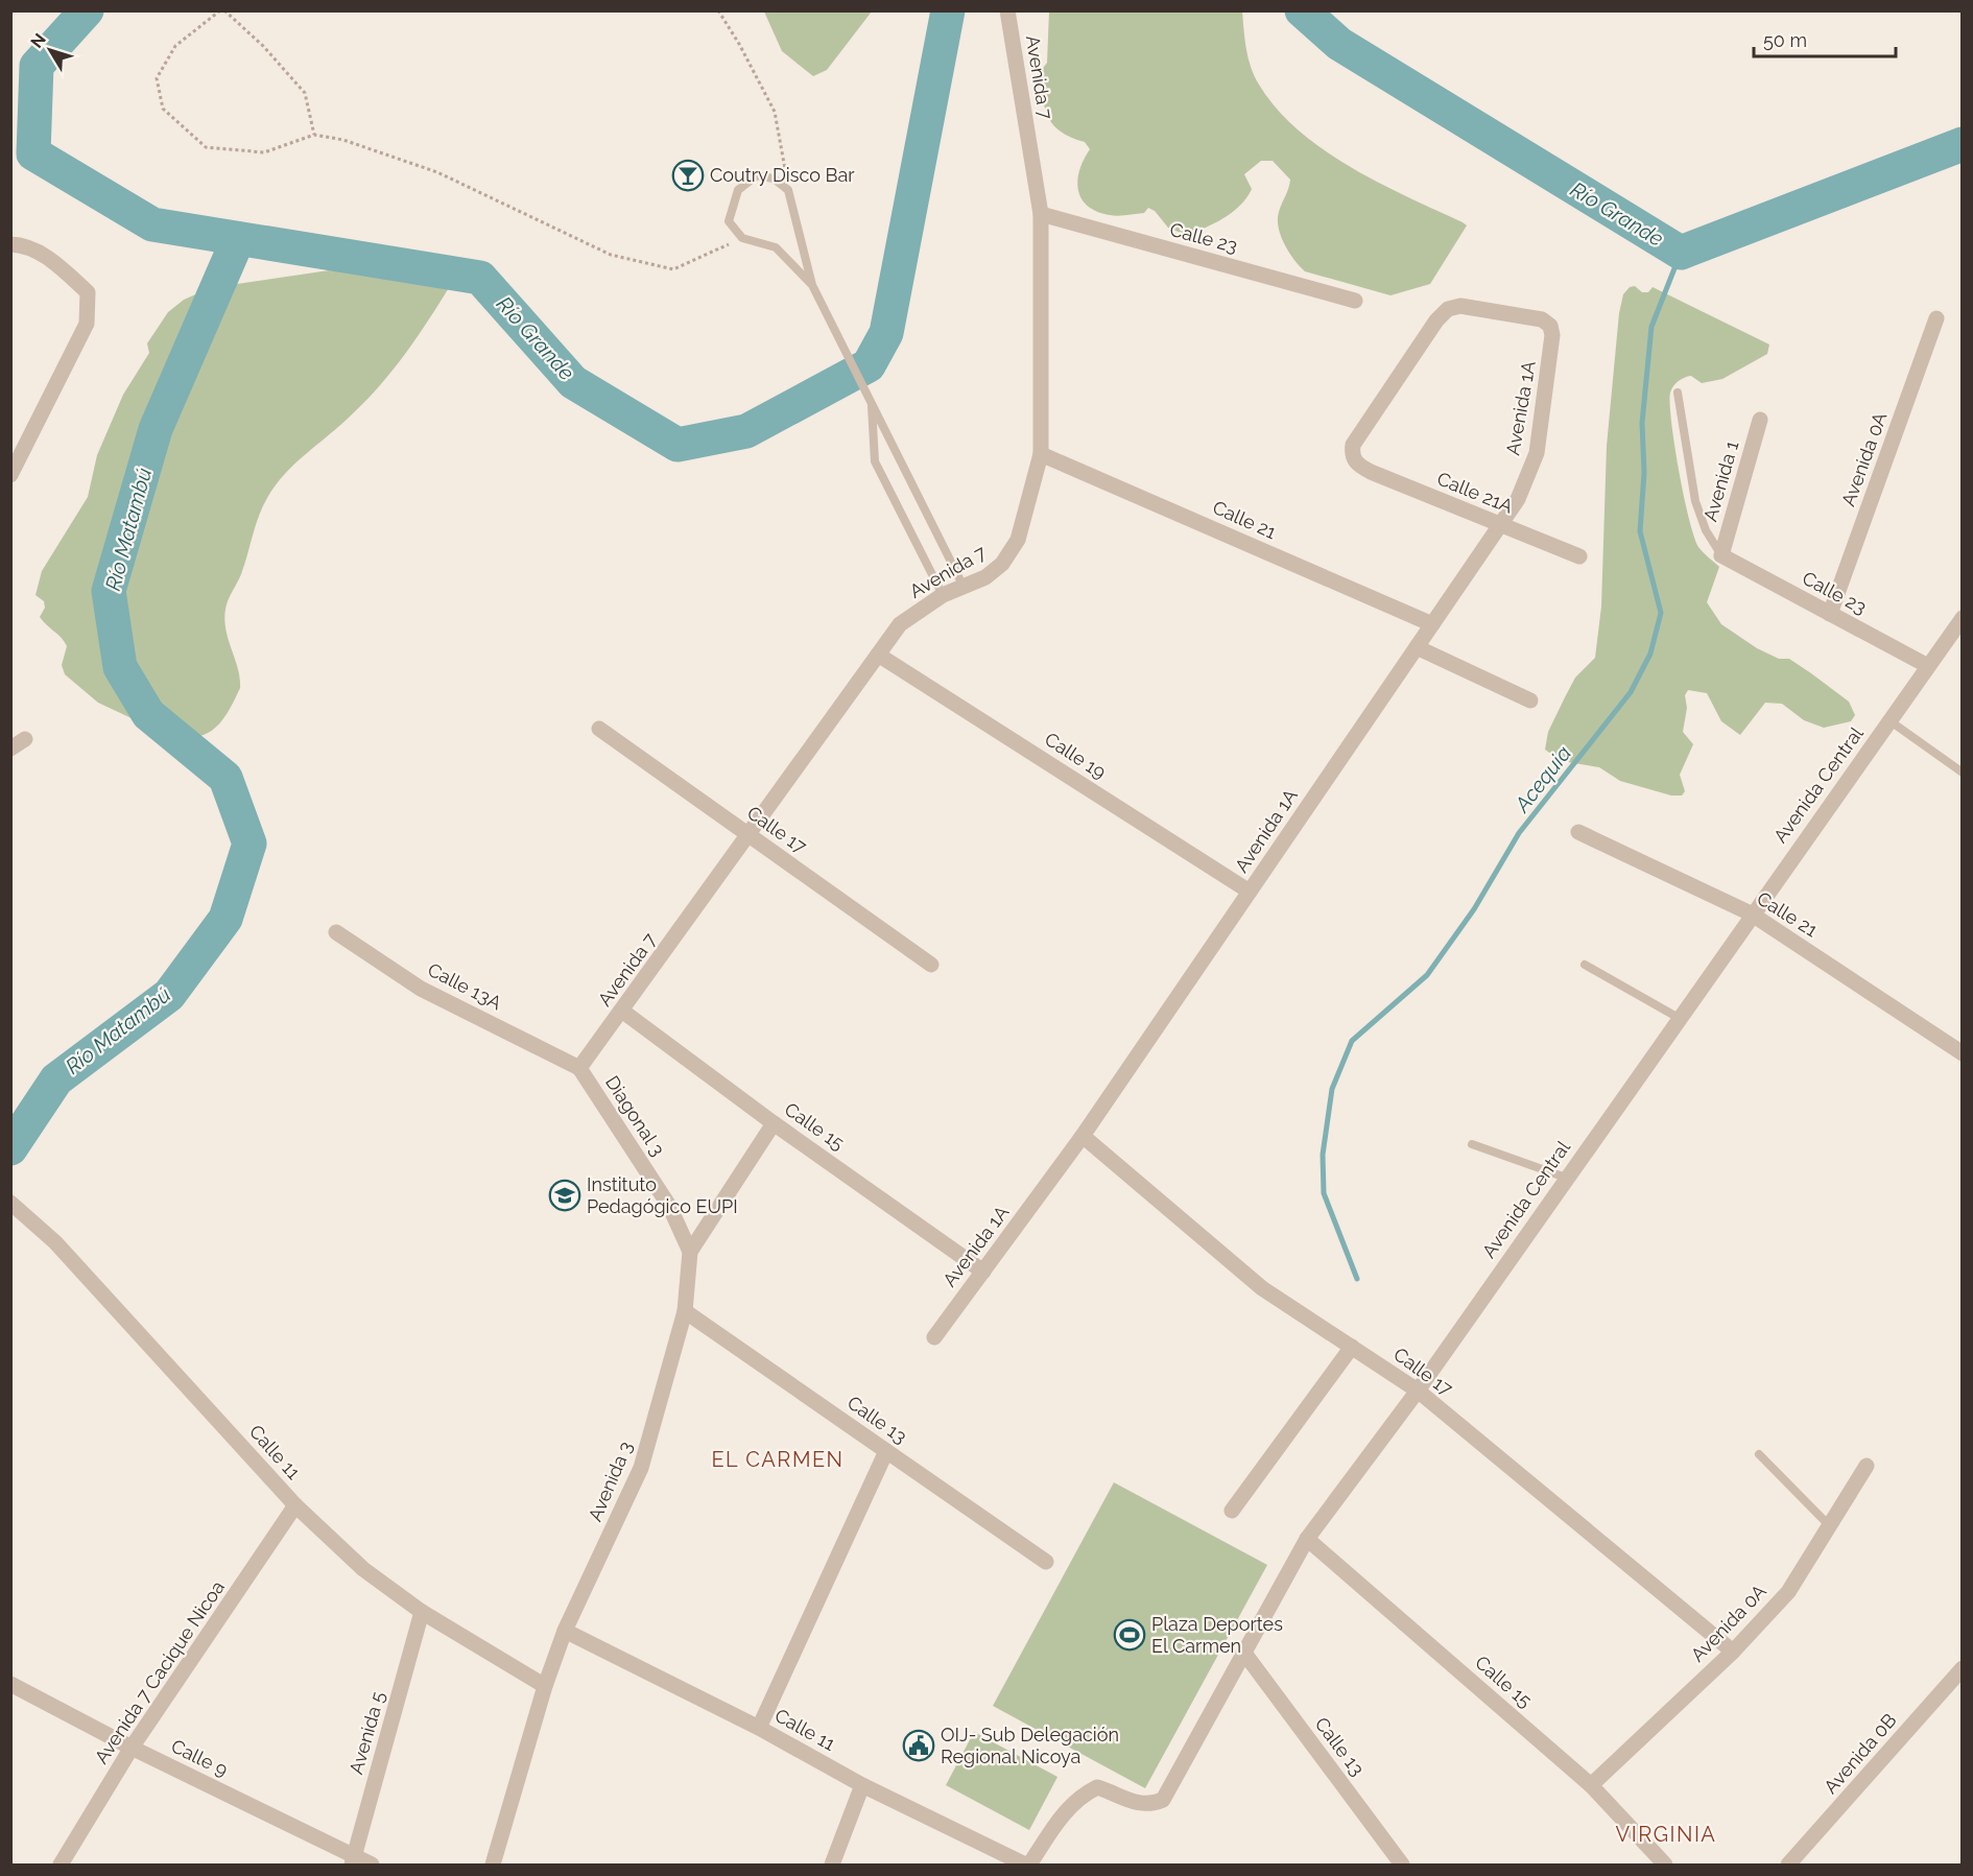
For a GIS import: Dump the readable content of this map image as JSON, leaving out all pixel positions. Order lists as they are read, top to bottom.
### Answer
{
  "streets": {
    "street": [
      "Avenida 7",
      "Calle 23",
      "Avenida 1A",
      "Avenida 0A",
      "Avenida 1",
      "Calle 21A",
      "Calle 21",
      "Calle 19",
      "Avenida Central",
      "Calle 17",
      "Calle 13A",
      "Diagonal 3",
      "Calle 15",
      "Calle 13",
      "Calle 11",
      "Avenida 3",
      "Avenida 7 Cacique Nicoa",
      "Avenida 5",
      "Avenida 0B",
      "Calle 9"
    ]
  },
  "crossings": [
    ["Avenida 7", "Calle 23"],
    ["Avenida 7", "Calle 21"],
    ["Avenida 7", "Calle 19"],
    ["Avenida 7", "Calle 17"],
    ["Avenida 7", "Calle 13A"],
    ["Avenida 7", "Diagonal 3"],
    ["Avenida 7", "Calle 15"],
    ["Calle 23", "Avenida 0A"],
    ["Calle 23", "Avenida 1"],
    ["Calle 23", "Avenida Central"],
    ["Avenida 1A", "Calle 21A"],
    ["Avenida 1A", "Calle 21"],
    ["Avenida 1A", "Calle 19"],
    ["Avenida 1A", "Calle 17"],
    ["Avenida 1A", "Calle 15"],
    ["Avenida 0A", "Calle 17"],
    ["Avenida 0A", "Calle 15"],
    ["Calle 21", "Avenida Central"],
    ["Avenida Central", "Calle 17"],
    ["Avenida Central", "Calle 15"],
    ["Avenida Central", "Calle 13"],
    ["Avenida Central", "Calle 11"],
    ["Calle 13A", "Diagonal 3"],
    ["Diagonal 3", "Avenida 3"],
    ["Calle 15", "Avenida 3"],
    ["Calle 13", "Avenida 3"],
    ["Calle 11", "Avenida 3"],
    ["Calle 11", "Avenida 7 Cacique Nicoa"],
    ["Calle 11", "Avenida 5"],
    ["Avenida 7 Cacique Nicoa", "Calle 9"],
    ["Avenida 5", "Calle 9"]
  ],
  "districts": ["EL CARMEN", "VIRGINIA"],
  "water": ["Río Grande", "Río Matambú", "Acequia"],
  "places": {
    "bar": ["Coutry Disco Bar"],
    "school or university": ["Instituto Pedagógico EUPI"],
    "sports": ["Plaza Deportes El Carmen"],
    "public building": ["OIJ- Sub Delegación Regional Nicoya"]
  },
  "scale_bar": "50 m",
  "north": "top left"
}
